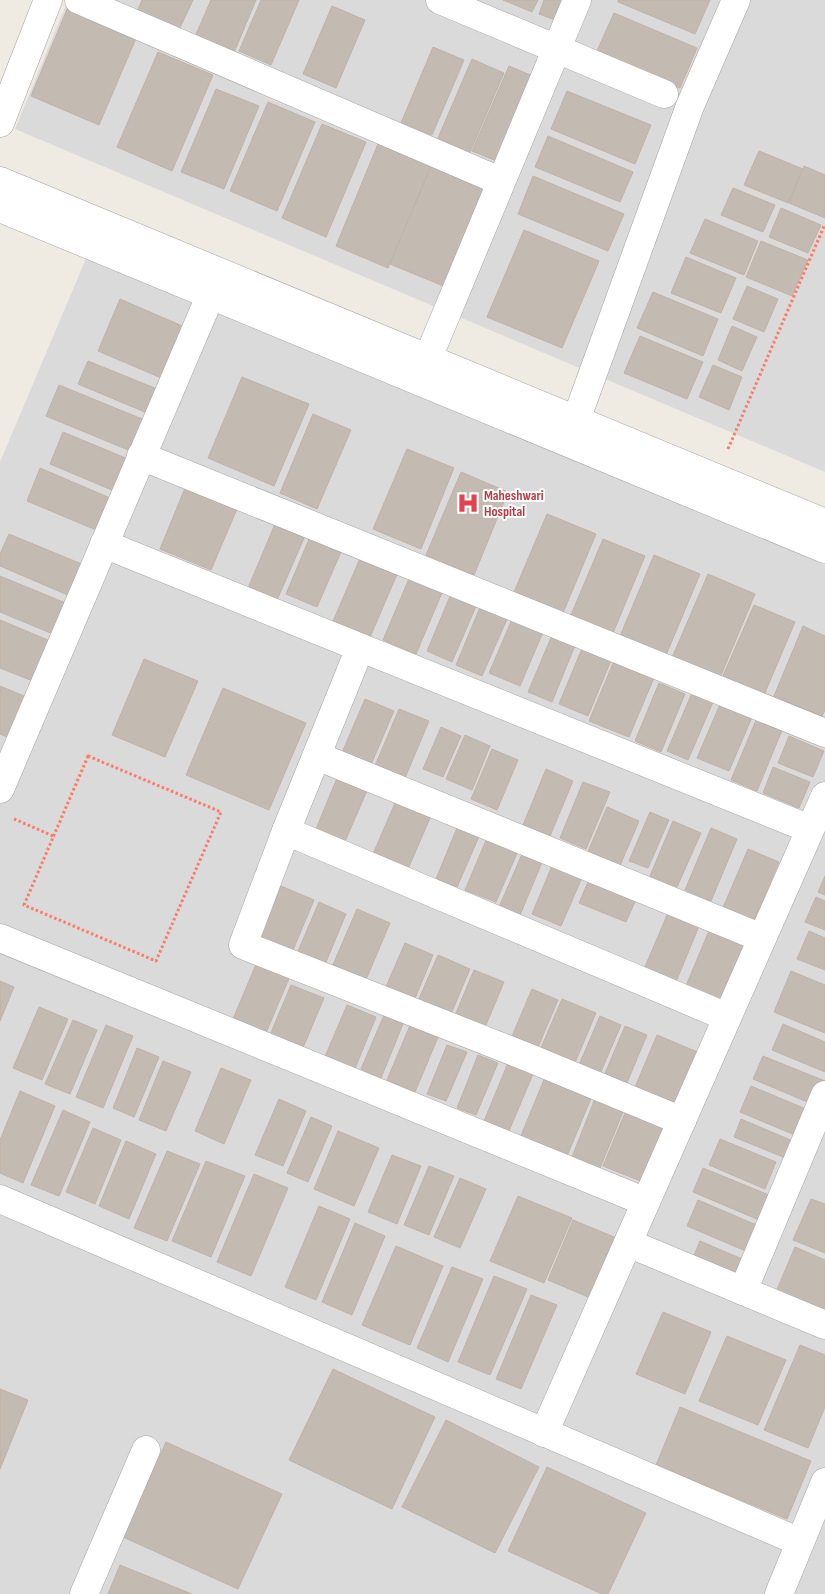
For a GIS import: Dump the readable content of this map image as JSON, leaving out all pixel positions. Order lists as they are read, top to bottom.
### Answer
{
  "places": {
    "hospital": ["Maheshwari Hospital"]
  }
}
